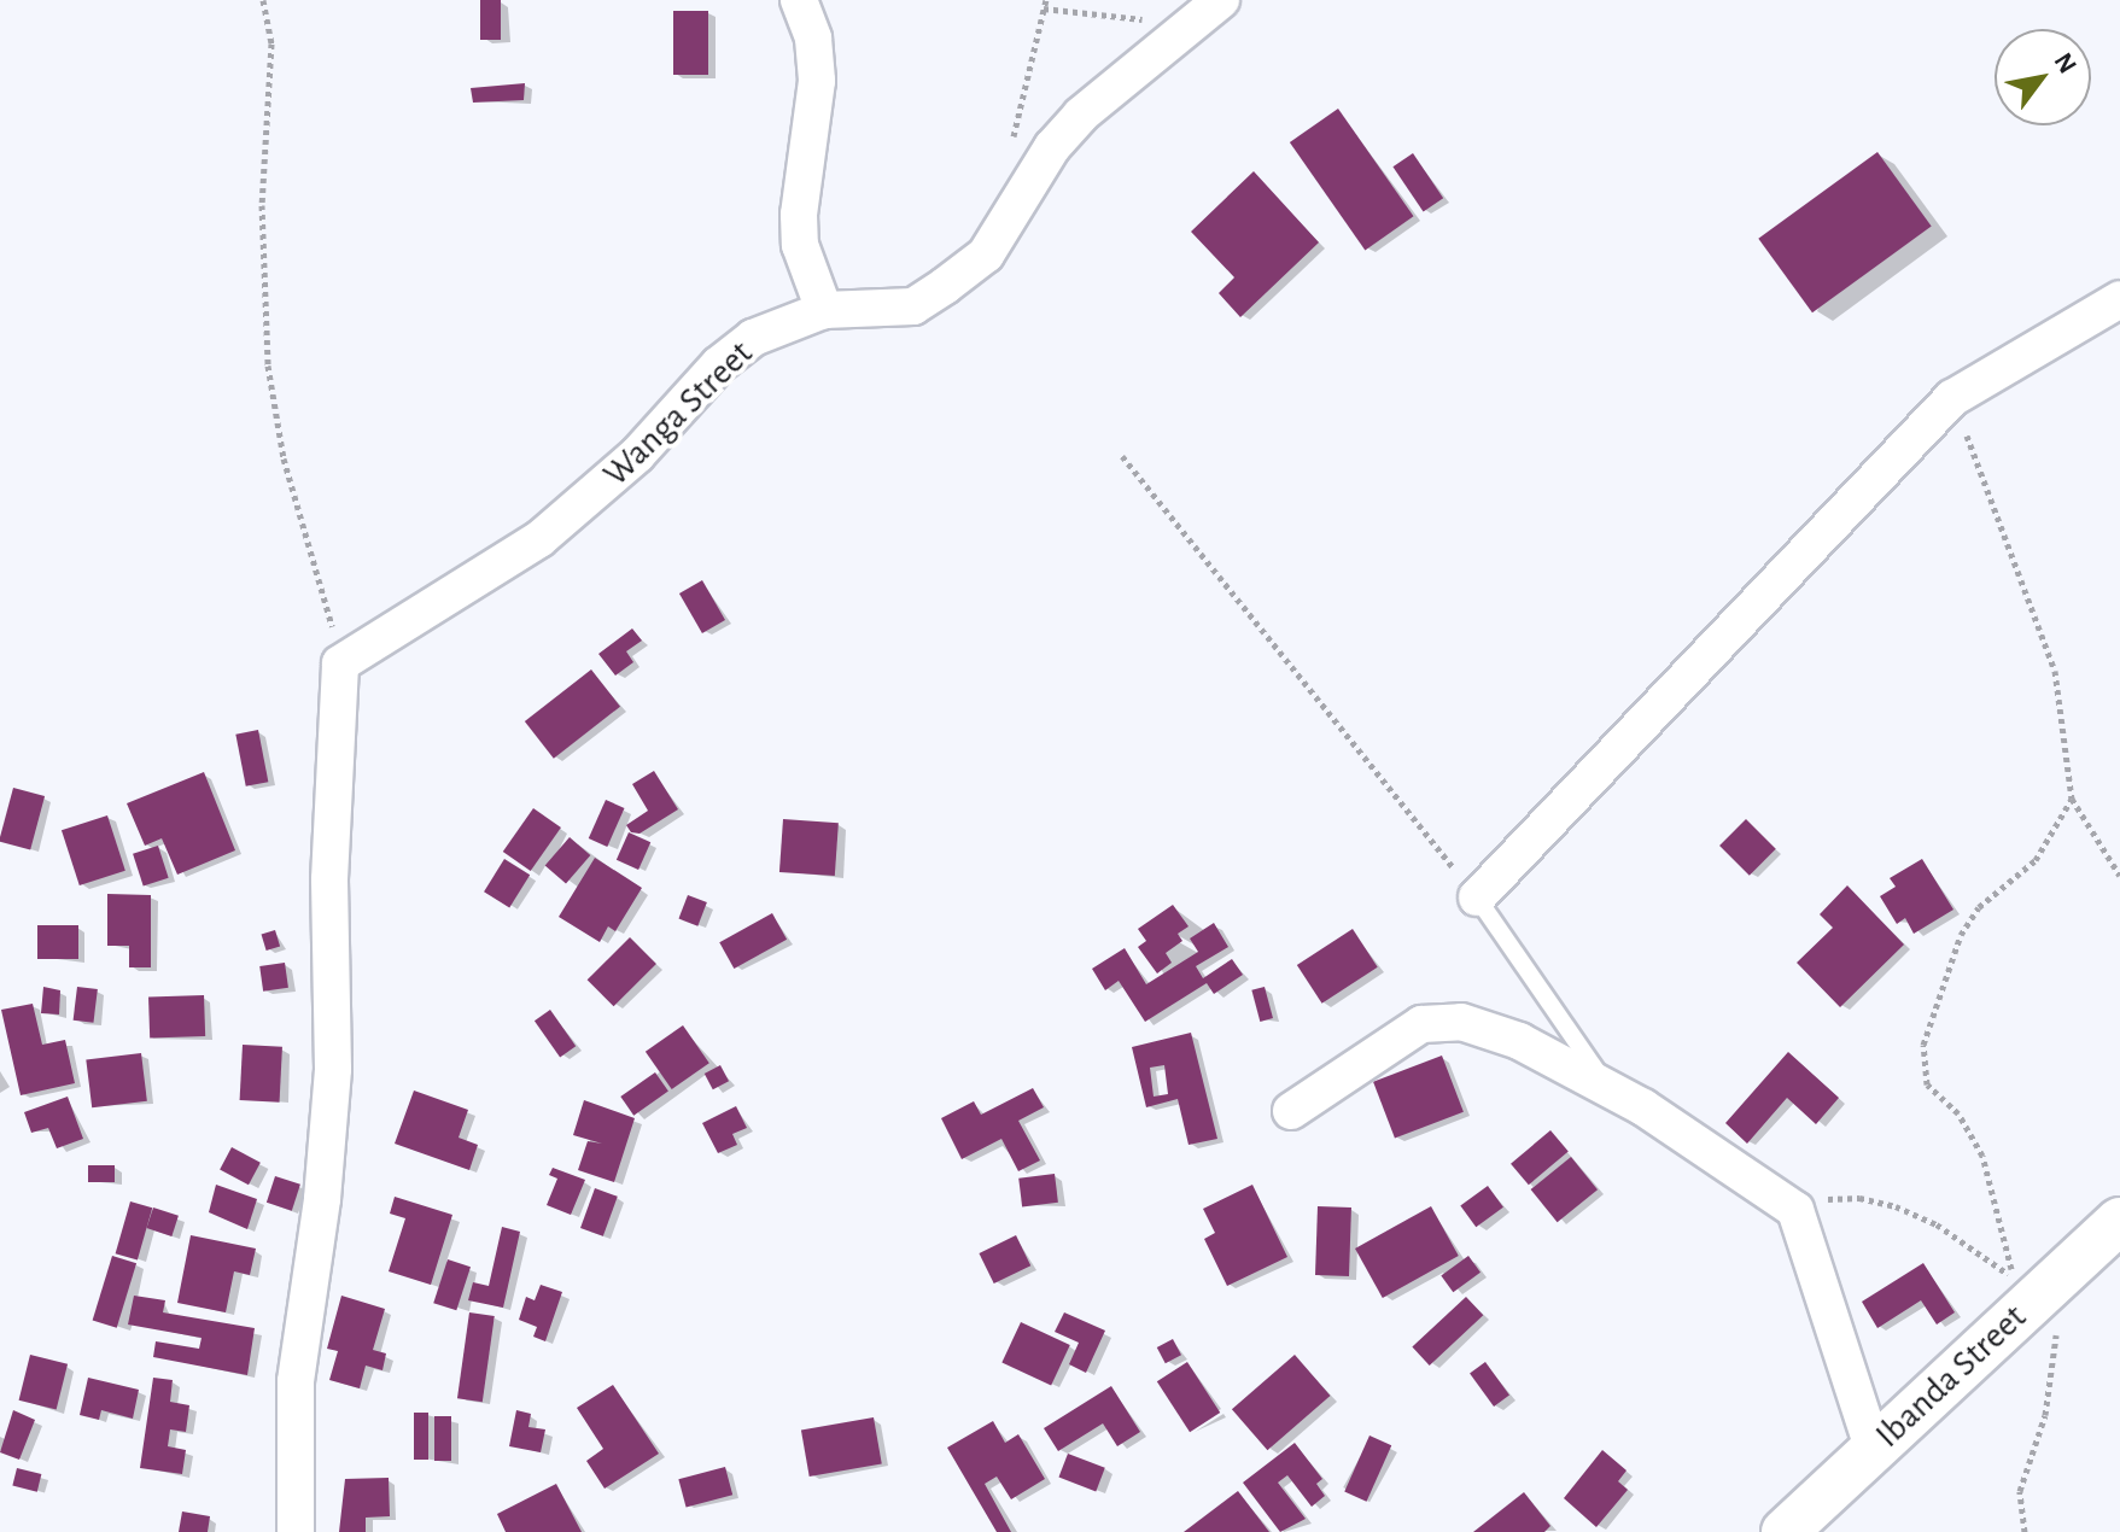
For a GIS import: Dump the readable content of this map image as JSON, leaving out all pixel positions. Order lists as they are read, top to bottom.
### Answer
{
  "streets": {
    "street": ["Wanga Street", "Ibanda Street"]
  },
  "north": "top right"
}
